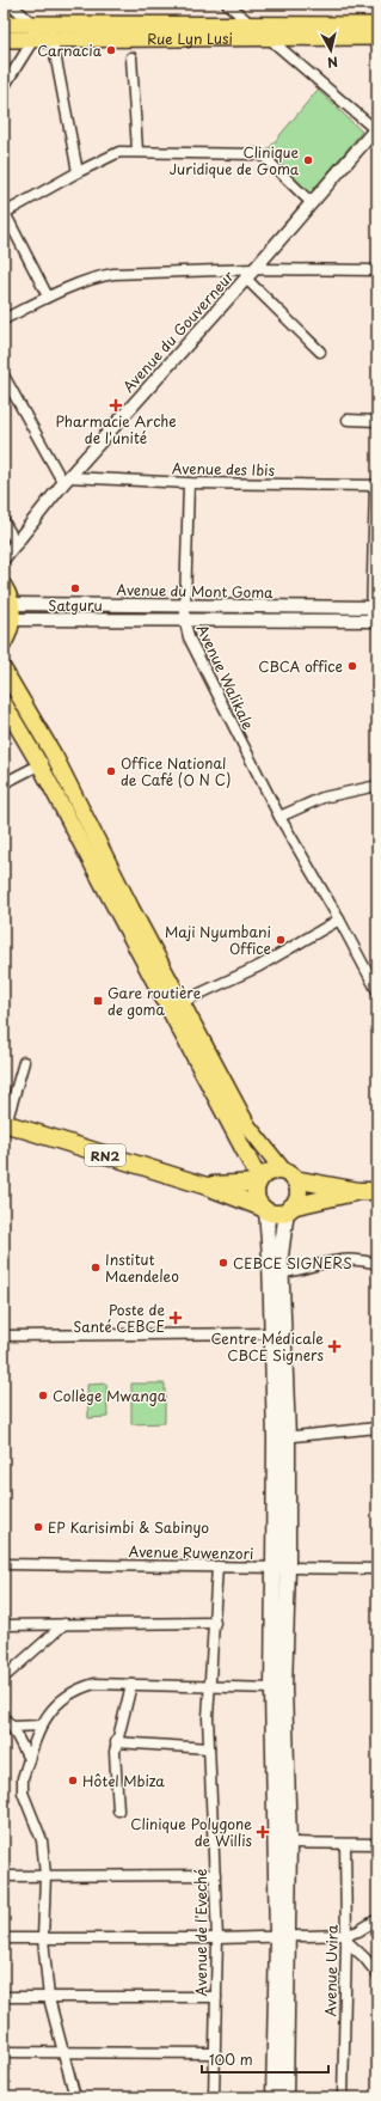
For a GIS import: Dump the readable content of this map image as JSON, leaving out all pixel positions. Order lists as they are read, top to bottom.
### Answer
{
  "streets": {
    "highway": ["RN2"],
    "main road": ["Rue Lyn Lusi"],
    "street": [
      "Avenue du Gouverneur",
      "Avenue des Ibis",
      "Avenue du Mont Goma",
      "Avenue Walikale",
      "Avenue Ruwenzori",
      "Avenue de l'Eveché",
      "Avenue Uvira"
    ]
  },
  "crossings": [
    ["Avenue du Gouverneur", "Avenue des Ibis"],
    ["Avenue des Ibis", "Avenue Walikale"],
    ["Avenue du Mont Goma", "Avenue Walikale"],
    ["Avenue Ruwenzori", "Avenue de l'Eveché"]
  ],
  "places": {
    "other": [
      "Carnacia",
      "Clinique Juridique de Goma",
      "Satguru",
      "CBCA office",
      "Office National de Café (O N C)",
      "Maji Nyumbani Office",
      "CEBCE SIGNERS",
      "Institut Maendeleo",
      "Collège Mwanga",
      "EP Karisimbi & Sabinyo",
      "Hôtel Mbiza"
    ],
    "health": [
      "Pharmacie Arche de l'unité",
      "Poste de Santé CEBCE",
      "Centre Médicale CBCE Signers",
      "Clinique Polygone de Willis"
    ],
    "transit": ["Gare routière de goma"]
  },
  "scale_bar": "100 m",
  "north": "bottom"
}
